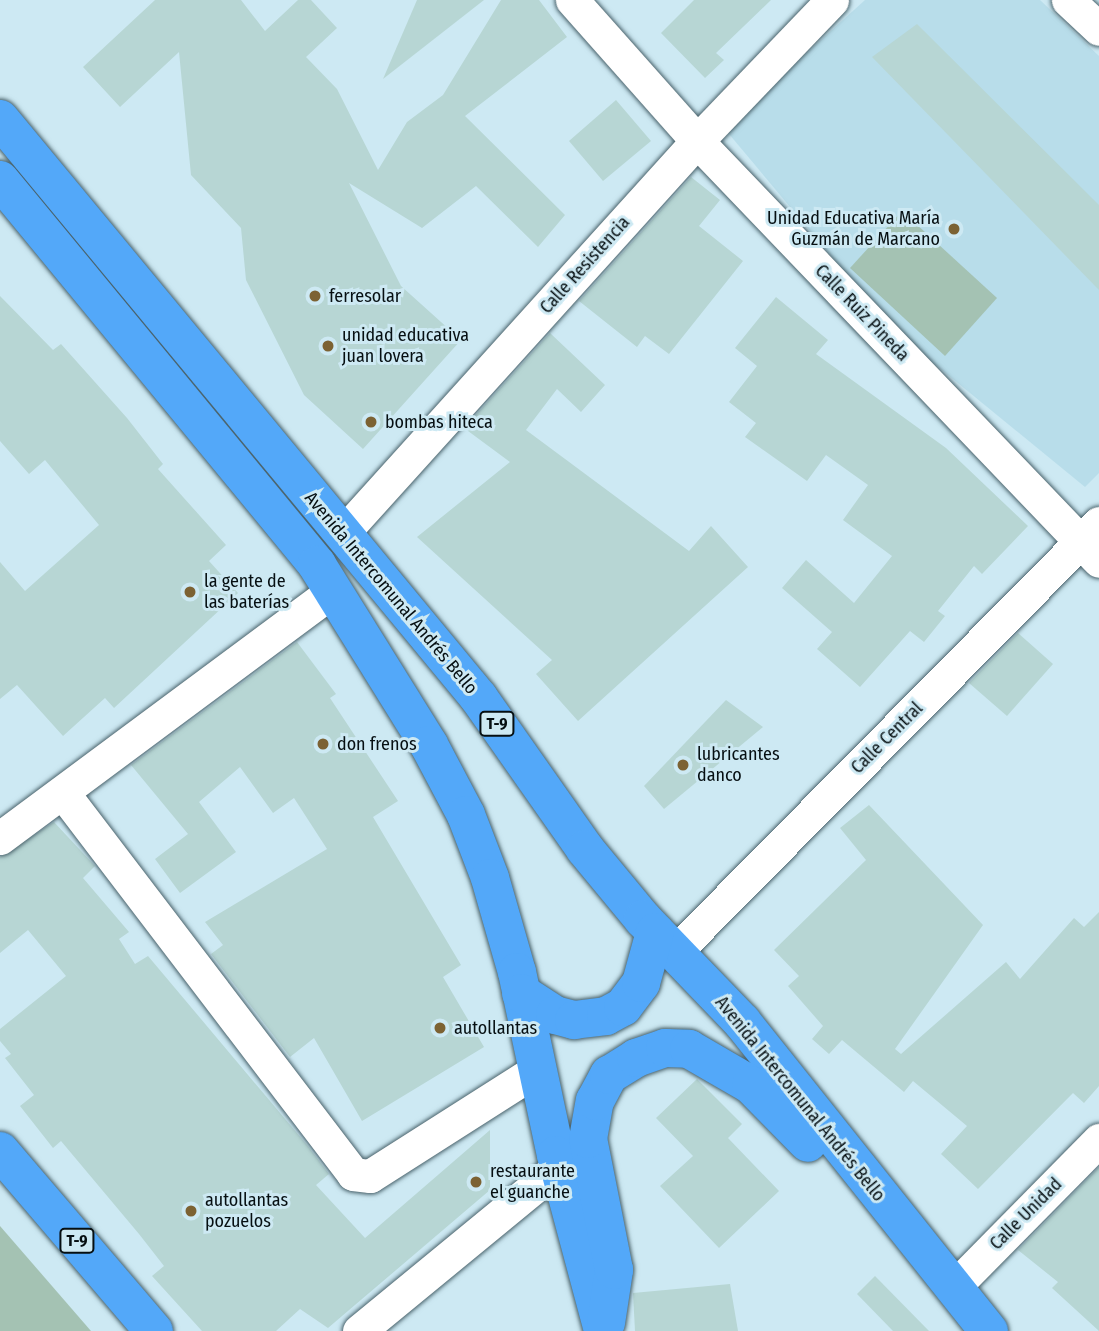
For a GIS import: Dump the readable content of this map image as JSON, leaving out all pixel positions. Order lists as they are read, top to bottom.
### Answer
{
  "streets": {
    "highway": ["Avenida Intercomunal Andrés Bello", "T-9"],
    "street": [
      "Calle Resistencia",
      "Calle Ruiz Pineda",
      "Calle Central",
      "Calle Unidad"
    ]
  },
  "crossings": [
    ["Calle Resistencia", "Calle Ruiz Pineda"],
    ["Calle Resistencia", "Avenida Intercomunal Andrés Bello"],
    ["Calle Ruiz Pineda", "Calle Central"],
    ["Avenida Intercomunal Andrés Bello", "T-9"],
    ["Avenida Intercomunal Andrés Bello", "Calle Central"],
    ["Avenida Intercomunal Andrés Bello", "Calle Unidad"],
    ["T-9", "Calle Unidad"]
  ],
  "places": [
    "Unidad Educativa María Guzmán de Marcano",
    "ferresolar",
    "unidad educativa juan lovera",
    "bombas hiteca",
    "la gente de las baterías",
    "don frenos",
    "lubricantes danco",
    "autollantas",
    "restaurante el guanche",
    "autollantas pozuelos"
  ]
}
